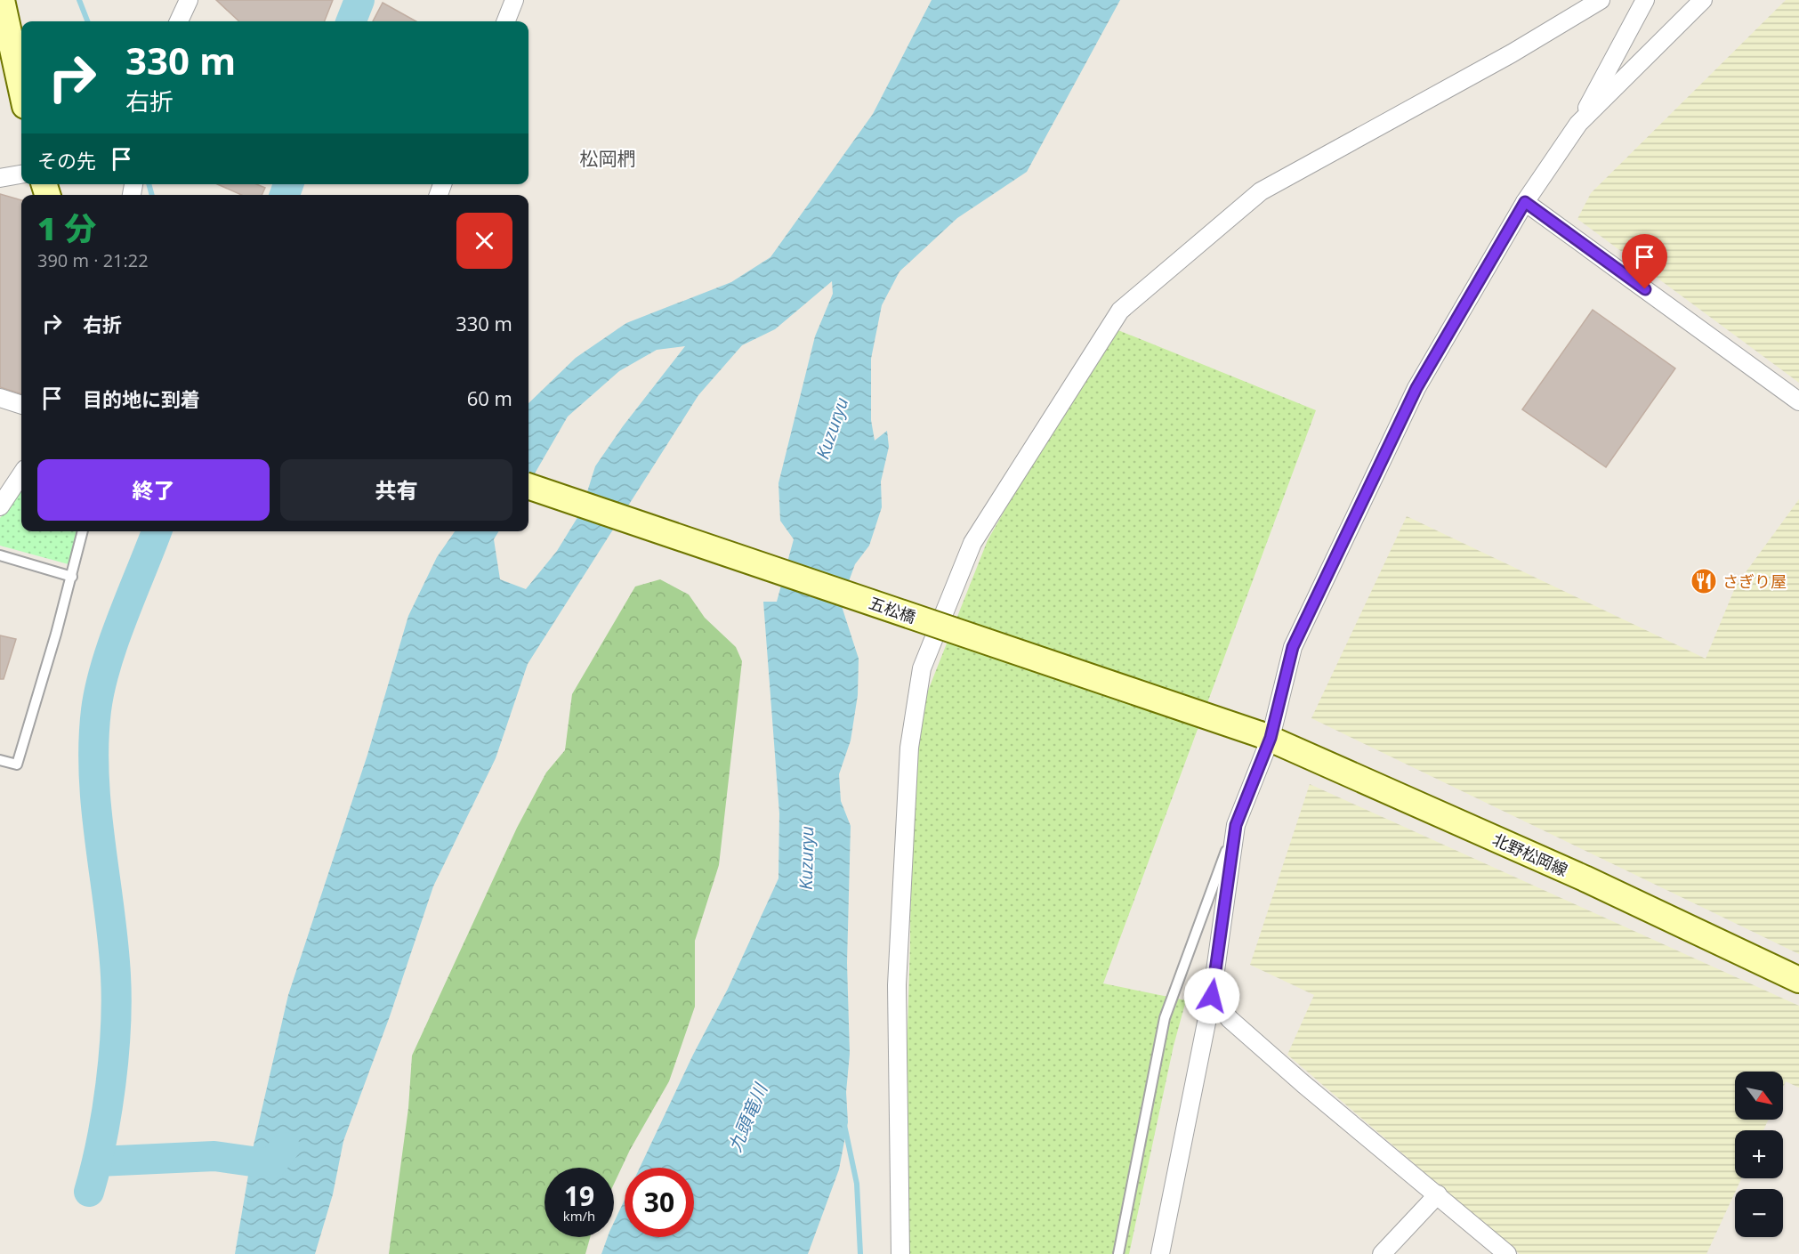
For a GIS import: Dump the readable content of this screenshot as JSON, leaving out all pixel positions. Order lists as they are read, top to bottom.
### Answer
{
  "streets": {
    "main road": ["五松橋", "北野松岡線"]
  },
  "crossings": [
    ["五松橋", "北野松岡線"]
  ],
  "districts": ["松岡椚"],
  "water": ["Kuzuryu", "九頭竜川"],
  "places": {
    "restaurant": ["さぎり屋"]
  },
  "north": "bottom right",
  "page": {
    "turn": ["330 m", "右折"],
    "then": "その先",
    "heading": ["1 分", "390 m · 21:22"],
    "list": [
      {
        "name": "右折",
        "value": "330 m"
      },
      {
        "name": "目的地に到着",
        "value": "60 m"
      }
    ],
    "buttons": ["終了", "共有"],
    "map_buttons": ["+", "−"],
    "speed": "19 km/h",
    "limit": "30"
  }
}
